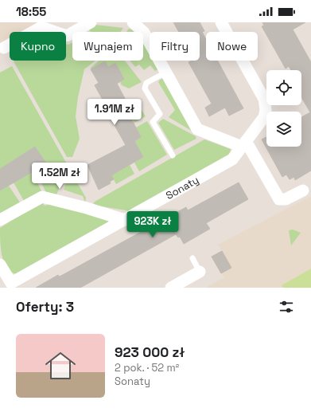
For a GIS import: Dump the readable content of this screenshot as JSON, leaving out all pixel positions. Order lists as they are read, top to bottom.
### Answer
{
  "streets": {
    "street": ["Sonaty"]
  },
  "page": {
    "status": "18:55",
    "chip": [
      "Kupno",
      "Wynajem",
      "Filtry",
      "Nowe"
    ],
    "price": ["1.91M zł", "1.52M zł", "923K zł"],
    "heading": "Oferty: 3",
    "list": [
      {
        "name": "923 000 zł",
        "note": "2 pok. · 52 m² · Sonaty"
      }
    ]
  }
}
